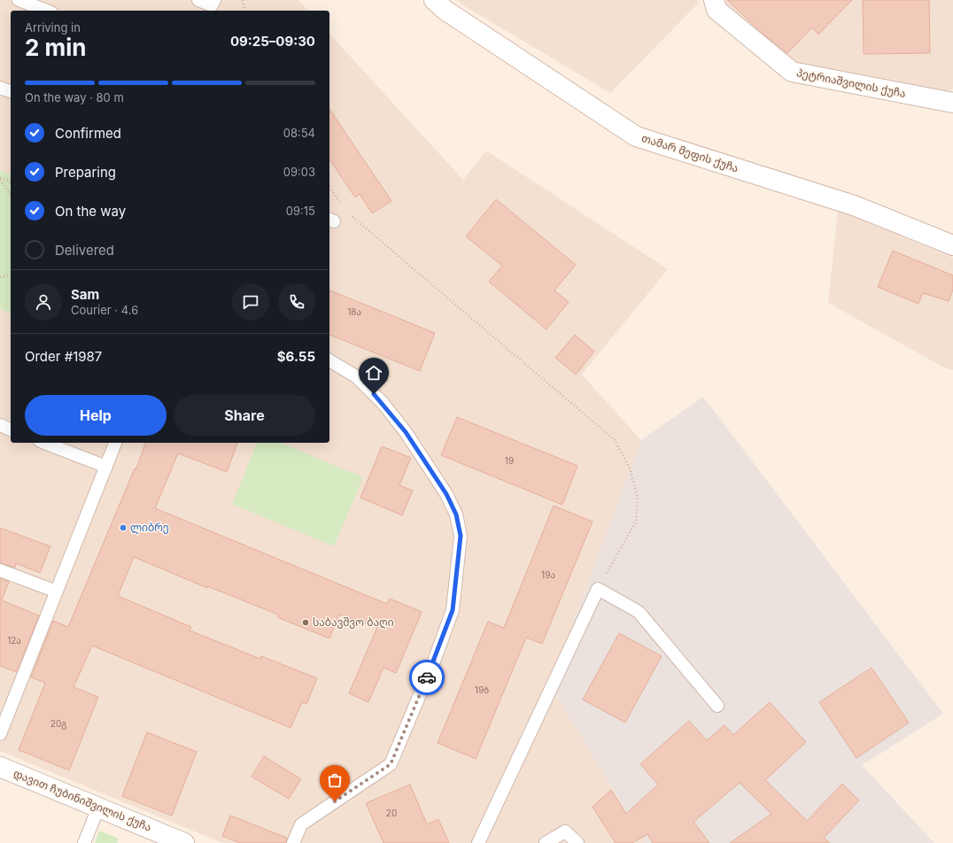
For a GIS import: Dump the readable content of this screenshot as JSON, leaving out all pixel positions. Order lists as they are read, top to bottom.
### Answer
{
  "streets": {
    "street": ["პეტრიაშვილის ქუჩა", "თამარ მეფის ქუჩა", "დავით ჩუბინიშვილის ქუჩა"]
  },
  "places": ["ლიბრე", "საბავშვო ბაღი"],
  "house_numbers": [
    "18ა",
    "19",
    "19ა",
    "12ა",
    "19ბ",
    "20გ",
    "20"
  ],
  "page": {
    "heading": ["2 min", "Arriving in", "09:25–09:30"],
    "panel": [
      "Sam",
      "Courier · 4.6",
      "Order #1987",
      "$6.55"
    ],
    "bar": "On the way · 80 m",
    "list": [
      ["Confirmed", "08:54"],
      ["Preparing", "09:03"],
      ["On the way", "09:15"],
      "Delivered"
    ],
    "buttons": ["Help", "Share"]
  }
}
